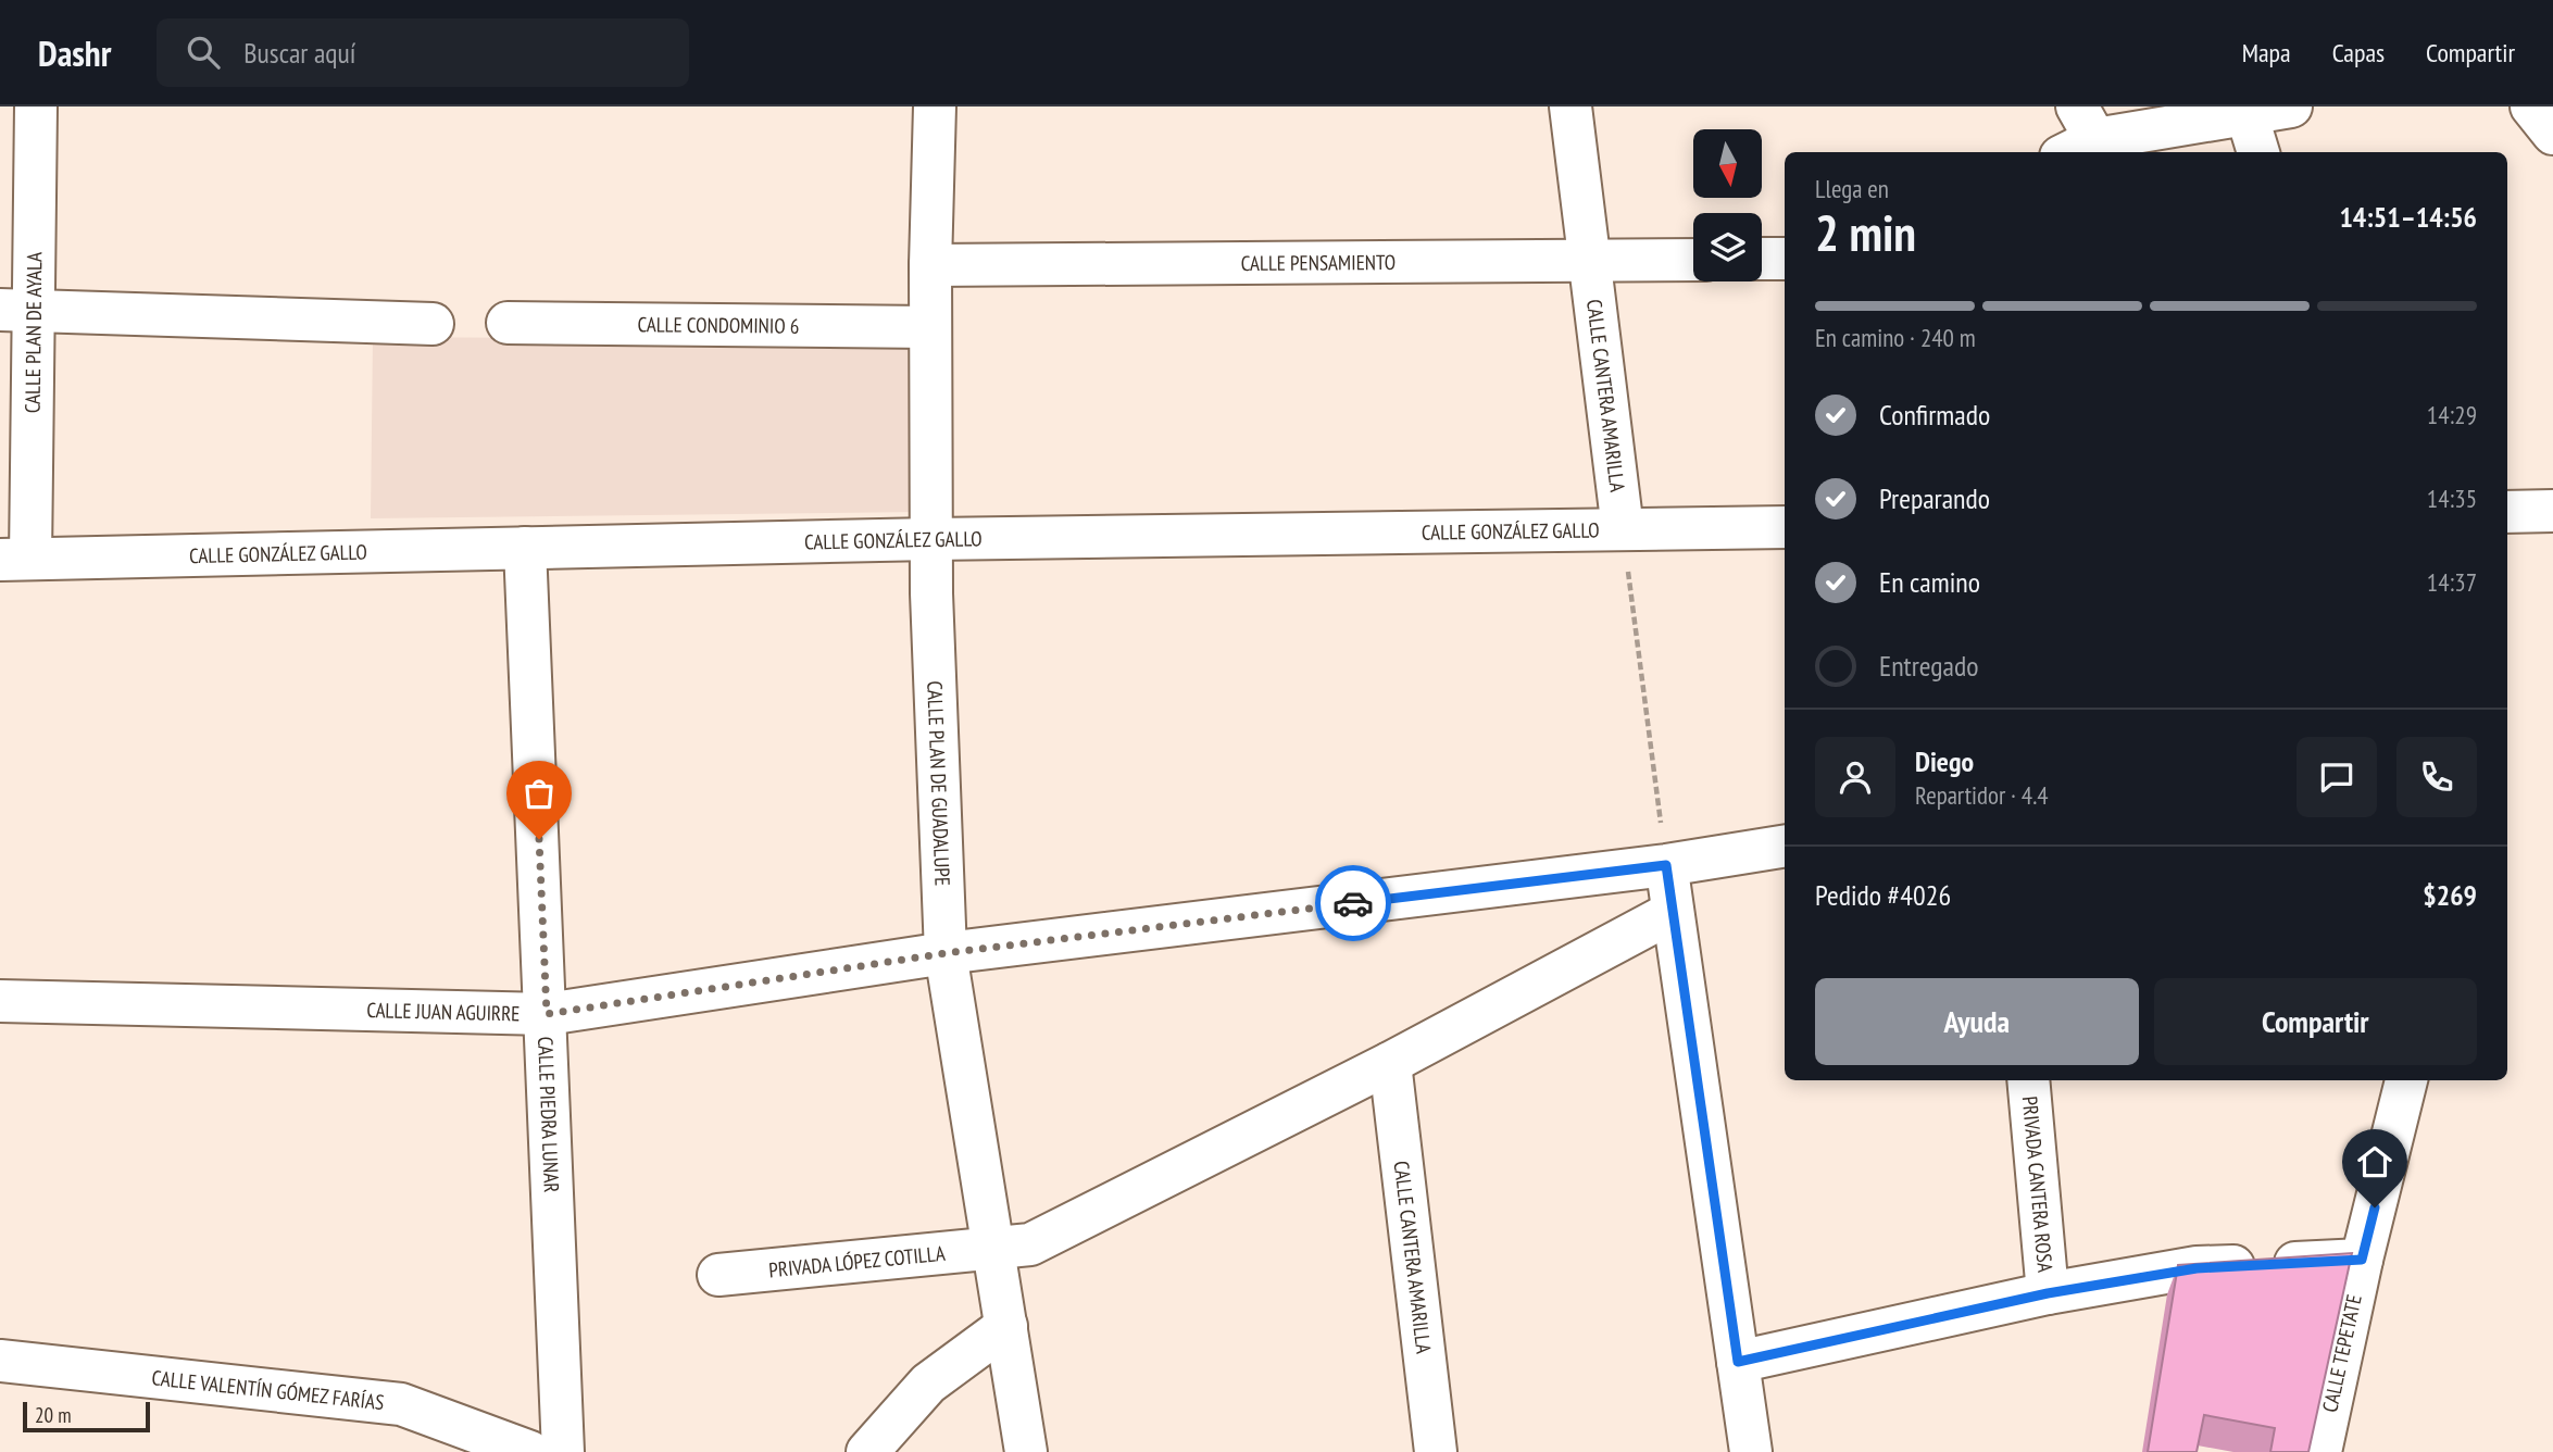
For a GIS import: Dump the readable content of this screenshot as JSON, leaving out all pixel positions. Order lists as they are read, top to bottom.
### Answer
{
  "streets": {
    "street": [
      "CALLE PENSAMIENTO",
      "CALLE CONDOMINIO 6",
      "CALLE PLAN DE AYALA",
      "CALLE CANTERA AMARILLA",
      "CALLE GONZÁLEZ GALLO",
      "CALLE PLAN DE GUADALUPE",
      "CALLE JUAN AGUIRRE",
      "CALLE PIEDRA LUNAR",
      "PRIVADA CANTERA ROSA",
      "PRIVADA LÓPEZ COTILLA",
      "CALLE TEPETATE",
      "CALLE VALENTÍN GÓMEZ FARÍAS"
    ]
  },
  "crossings": [
    ["CALLE PENSAMIENTO", "CALLE CANTERA AMARILLA"],
    ["CALLE PENSAMIENTO", "CALLE PLAN DE GUADALUPE"],
    ["CALLE CONDOMINIO 6", "CALLE PLAN DE GUADALUPE"],
    ["CALLE PLAN DE AYALA", "CALLE GONZÁLEZ GALLO"],
    ["CALLE CANTERA AMARILLA", "CALLE GONZÁLEZ GALLO"],
    ["CALLE CANTERA AMARILLA", "PRIVADA LÓPEZ COTILLA"],
    ["CALLE GONZÁLEZ GALLO", "CALLE PLAN DE GUADALUPE"],
    ["CALLE GONZÁLEZ GALLO", "CALLE PIEDRA LUNAR"],
    ["CALLE PLAN DE GUADALUPE", "CALLE JUAN AGUIRRE"],
    ["CALLE PLAN DE GUADALUPE", "PRIVADA LÓPEZ COTILLA"],
    ["CALLE JUAN AGUIRRE", "CALLE PIEDRA LUNAR"]
  ],
  "scale_bar": "20 m",
  "north": "bottom",
  "page": {
    "header": "Dashr",
    "search": "Buscar aquí",
    "nav": ["Mapa", "Capas", "Compartir"],
    "heading": ["2 min", "Llega en", "14:51–14:56"],
    "panel": [
      "Diego",
      "Repartidor · 4.4",
      "Pedido #4026",
      "$269"
    ],
    "bar": "En camino · 240 m",
    "list": [
      ["Confirmado", "14:29"],
      ["Preparando", "14:35"],
      ["En camino", "14:37"],
      "Entregado"
    ],
    "buttons": ["Ayuda", "Compartir"],
    "scale": "20 m"
  }
}
